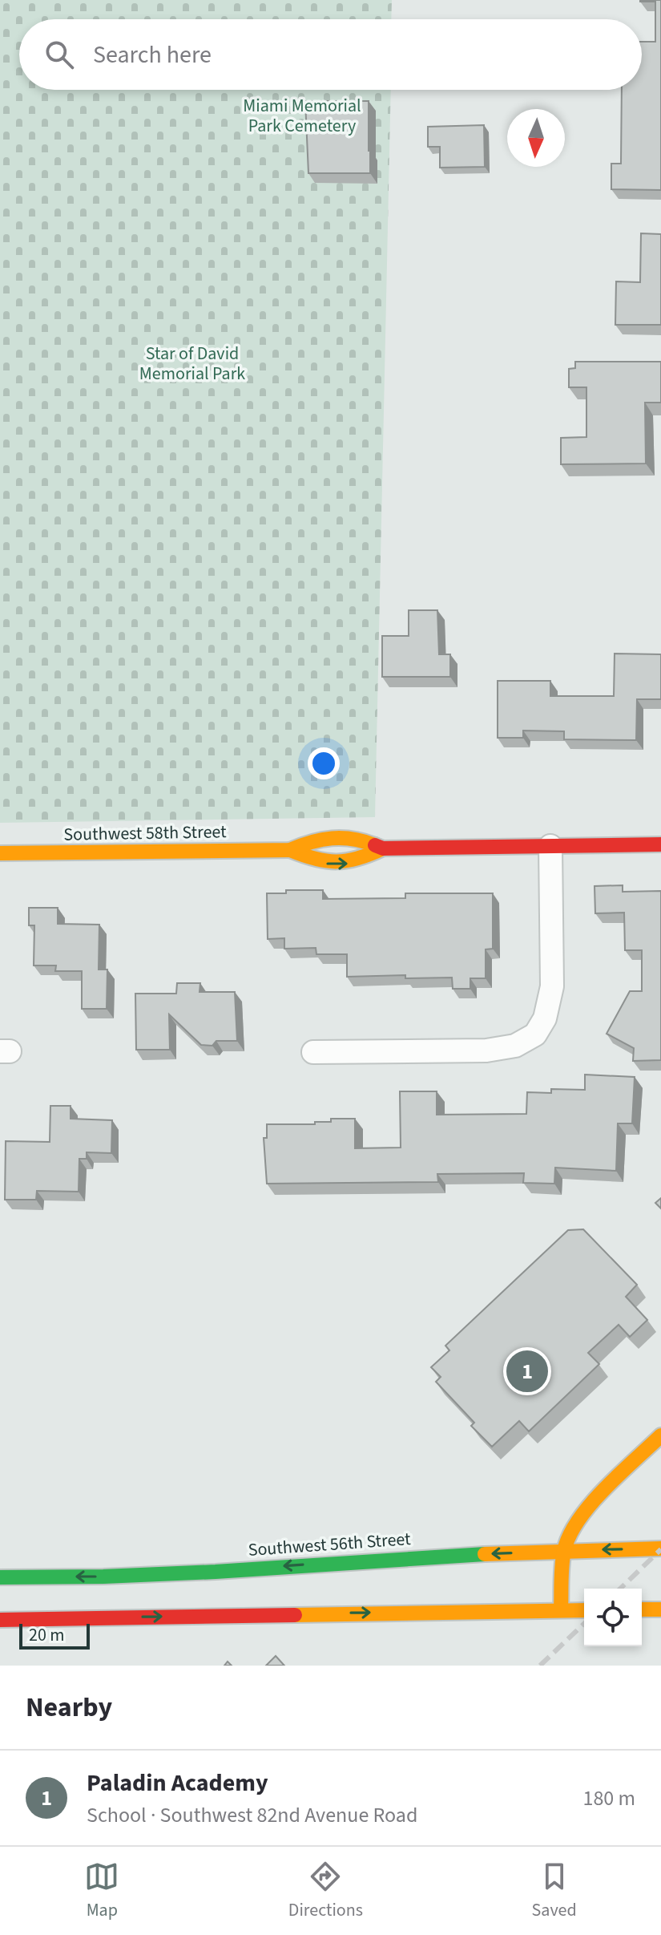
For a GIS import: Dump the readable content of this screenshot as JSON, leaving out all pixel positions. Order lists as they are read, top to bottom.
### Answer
{
  "streets": {
    "main road": ["Southwest 58th Street", "Southwest 56th Street"]
  },
  "parks": ["Miami Memorial Park Cemetery", "Star of David Memorial Park"],
  "scale_bar": "20 m",
  "north": "bottom",
  "page": {
    "search": "Search here",
    "pins": "1",
    "scale": "20 m",
    "heading": "Nearby",
    "list": [
      {
        "mark": "1",
        "name": "Paladin Academy",
        "note": "School · Southwest 82nd Avenue Road",
        "value": "180 m"
      }
    ],
    "nav": ["Map", "Directions", "Saved"]
  }
}
